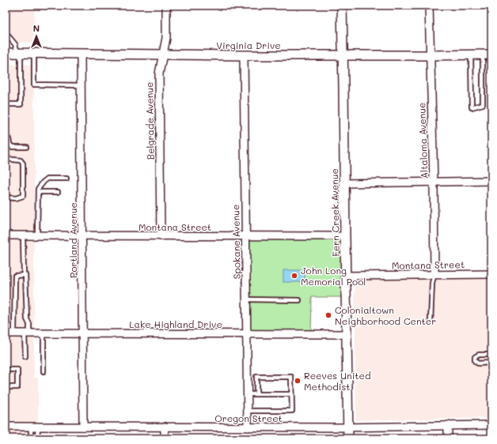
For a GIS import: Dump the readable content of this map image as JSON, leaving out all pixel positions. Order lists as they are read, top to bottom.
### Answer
{
  "streets": {
    "street": [
      "Virginia Drive",
      "Belgrade Avenue",
      "Altaloma Avenue",
      "Fern Creek Avenue",
      "Montana Street",
      "Portland Avenue",
      "Spokane Avenue",
      "Lake Highland Drive",
      "Oregon Street"
    ]
  },
  "crossings": [
    ["Virginia Drive", "Belgrade Avenue"],
    ["Virginia Drive", "Altaloma Avenue"],
    ["Virginia Drive", "Fern Creek Avenue"],
    ["Virginia Drive", "Portland Avenue"],
    ["Virginia Drive", "Spokane Avenue"],
    ["Belgrade Avenue", "Montana Street"],
    ["Altaloma Avenue", "Montana Street"],
    ["Fern Creek Avenue", "Montana Street"],
    ["Fern Creek Avenue", "Lake Highland Drive"],
    ["Fern Creek Avenue", "Oregon Street"],
    ["Montana Street", "Portland Avenue"],
    ["Montana Street", "Spokane Avenue"],
    ["Portland Avenue", "Lake Highland Drive"],
    ["Portland Avenue", "Oregon Street"],
    ["Spokane Avenue", "Lake Highland Drive"],
    ["Spokane Avenue", "Oregon Street"]
  ],
  "places": ["John Long Memorial Pool", "Colonialtown Neighborhood Center", "Reeves United Methodist"],
  "north": "top"
}
